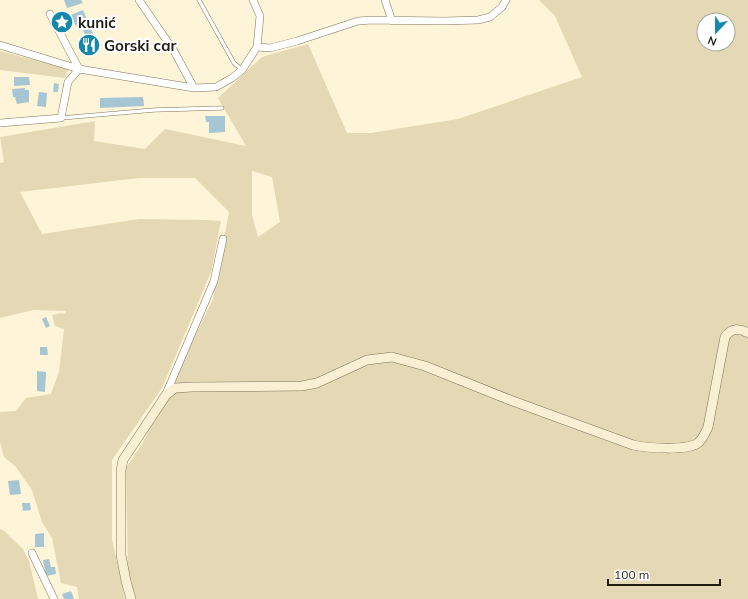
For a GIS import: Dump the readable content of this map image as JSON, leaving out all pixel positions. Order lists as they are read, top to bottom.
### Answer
{
  "places": {
    "place": ["kunić"],
    "restaurant": ["Gorski car"]
  },
  "scale_bar": "100 m",
  "north": "bottom"
}
